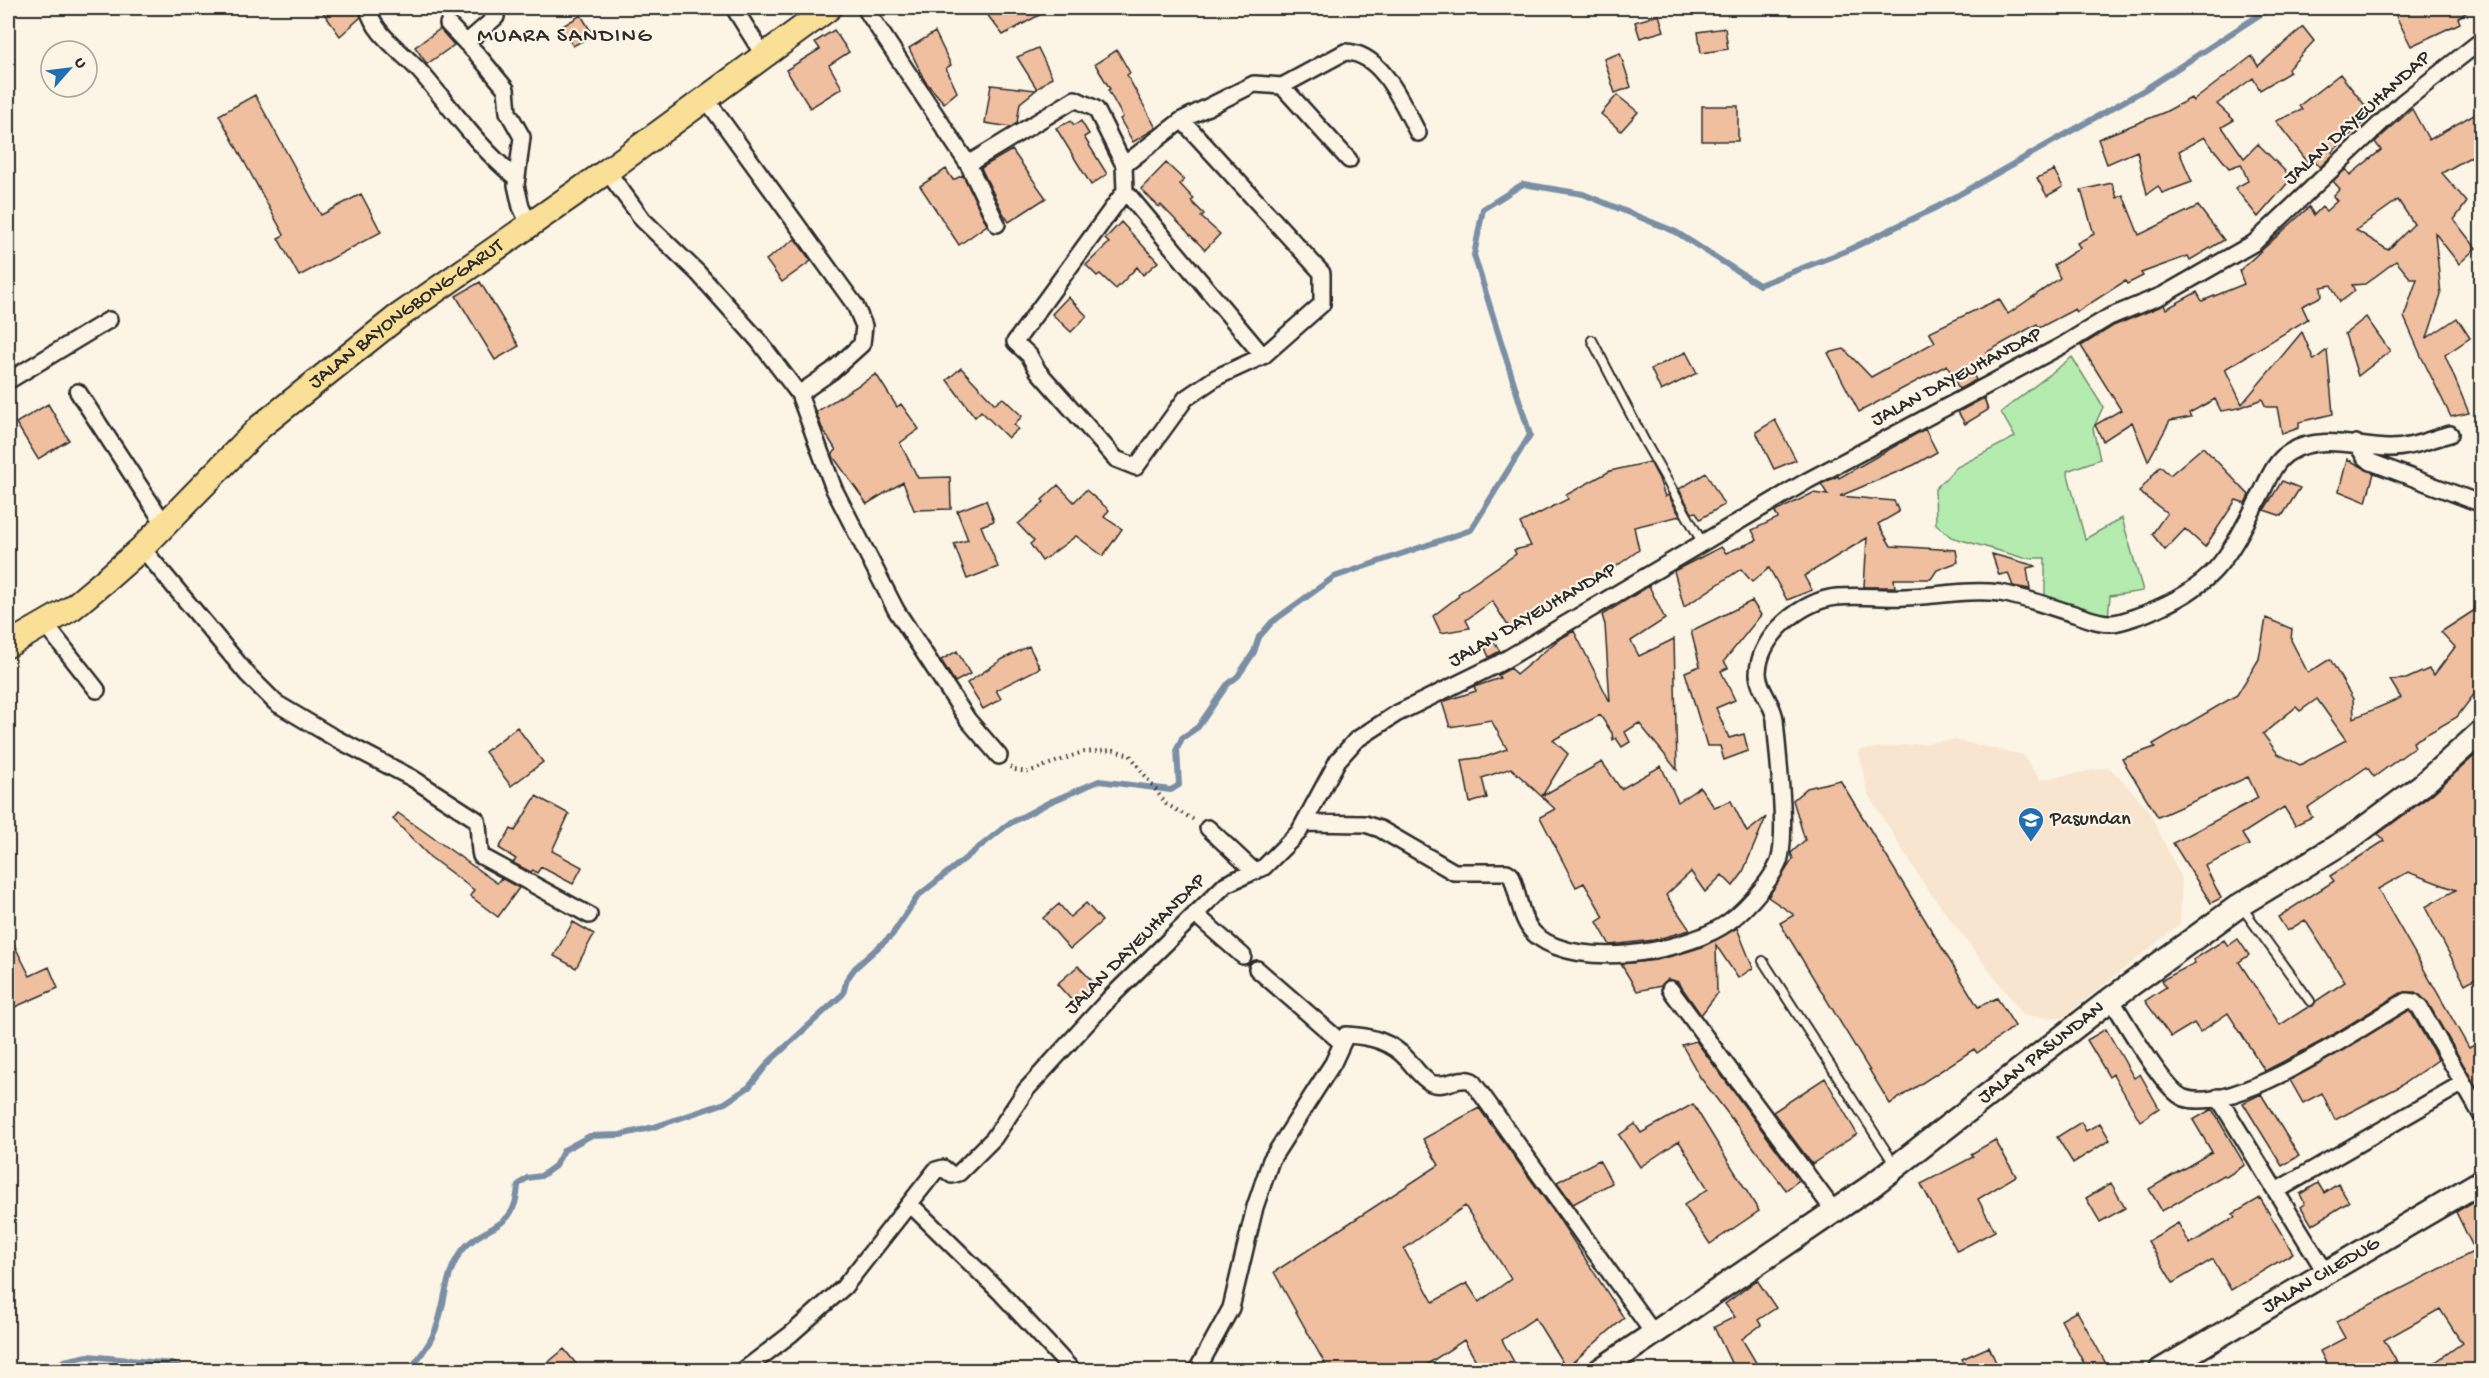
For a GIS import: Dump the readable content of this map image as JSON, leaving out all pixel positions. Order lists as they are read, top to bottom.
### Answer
{
  "streets": {
    "main road": ["JALAN BAYONGBONG-GARUT"],
    "street": ["JALAN DAYEUHANDAP", "JALAN PASUNDAN", "JALAN CILEDUG"]
  },
  "districts": ["MUARA SANDING"],
  "places": {
    "school or university": ["Pasundan"]
  },
  "north": "top right"
}
